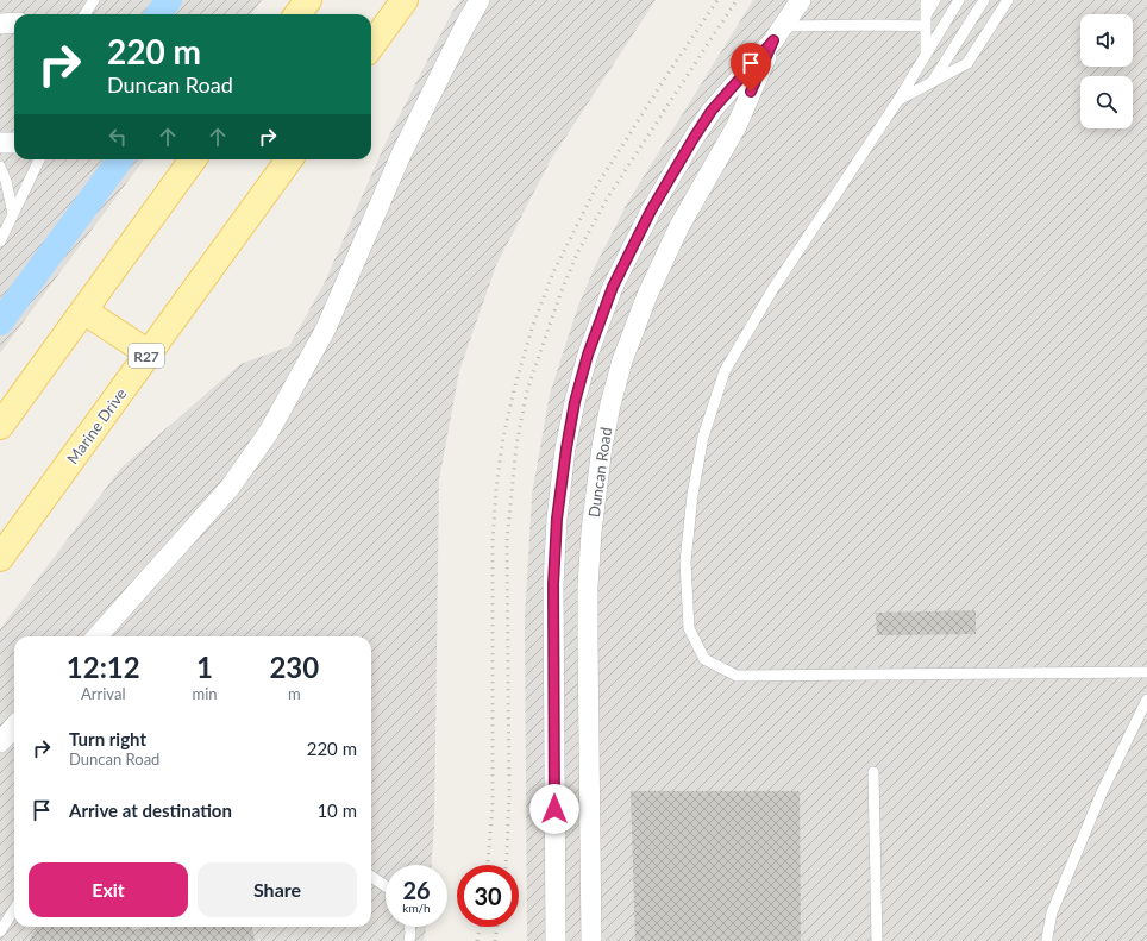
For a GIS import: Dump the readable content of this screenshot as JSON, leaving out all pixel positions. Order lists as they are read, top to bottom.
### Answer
{
  "streets": {
    "main road": ["R27", "Marine Drive"],
    "street": ["Duncan Road"]
  },
  "page": {
    "turn": ["220 m", "Duncan Road"],
    "eta": [
      "12:12",
      "Arrival",
      "1",
      "min",
      "230",
      "m"
    ],
    "list": [
      {
        "name": "Turn right",
        "note": "Duncan Road",
        "value": "220 m"
      },
      {
        "name": "Arrive at destination",
        "value": "10 m"
      }
    ],
    "buttons": ["Exit", "Share"],
    "speed": "26 km/h",
    "limit": "30"
  }
}
